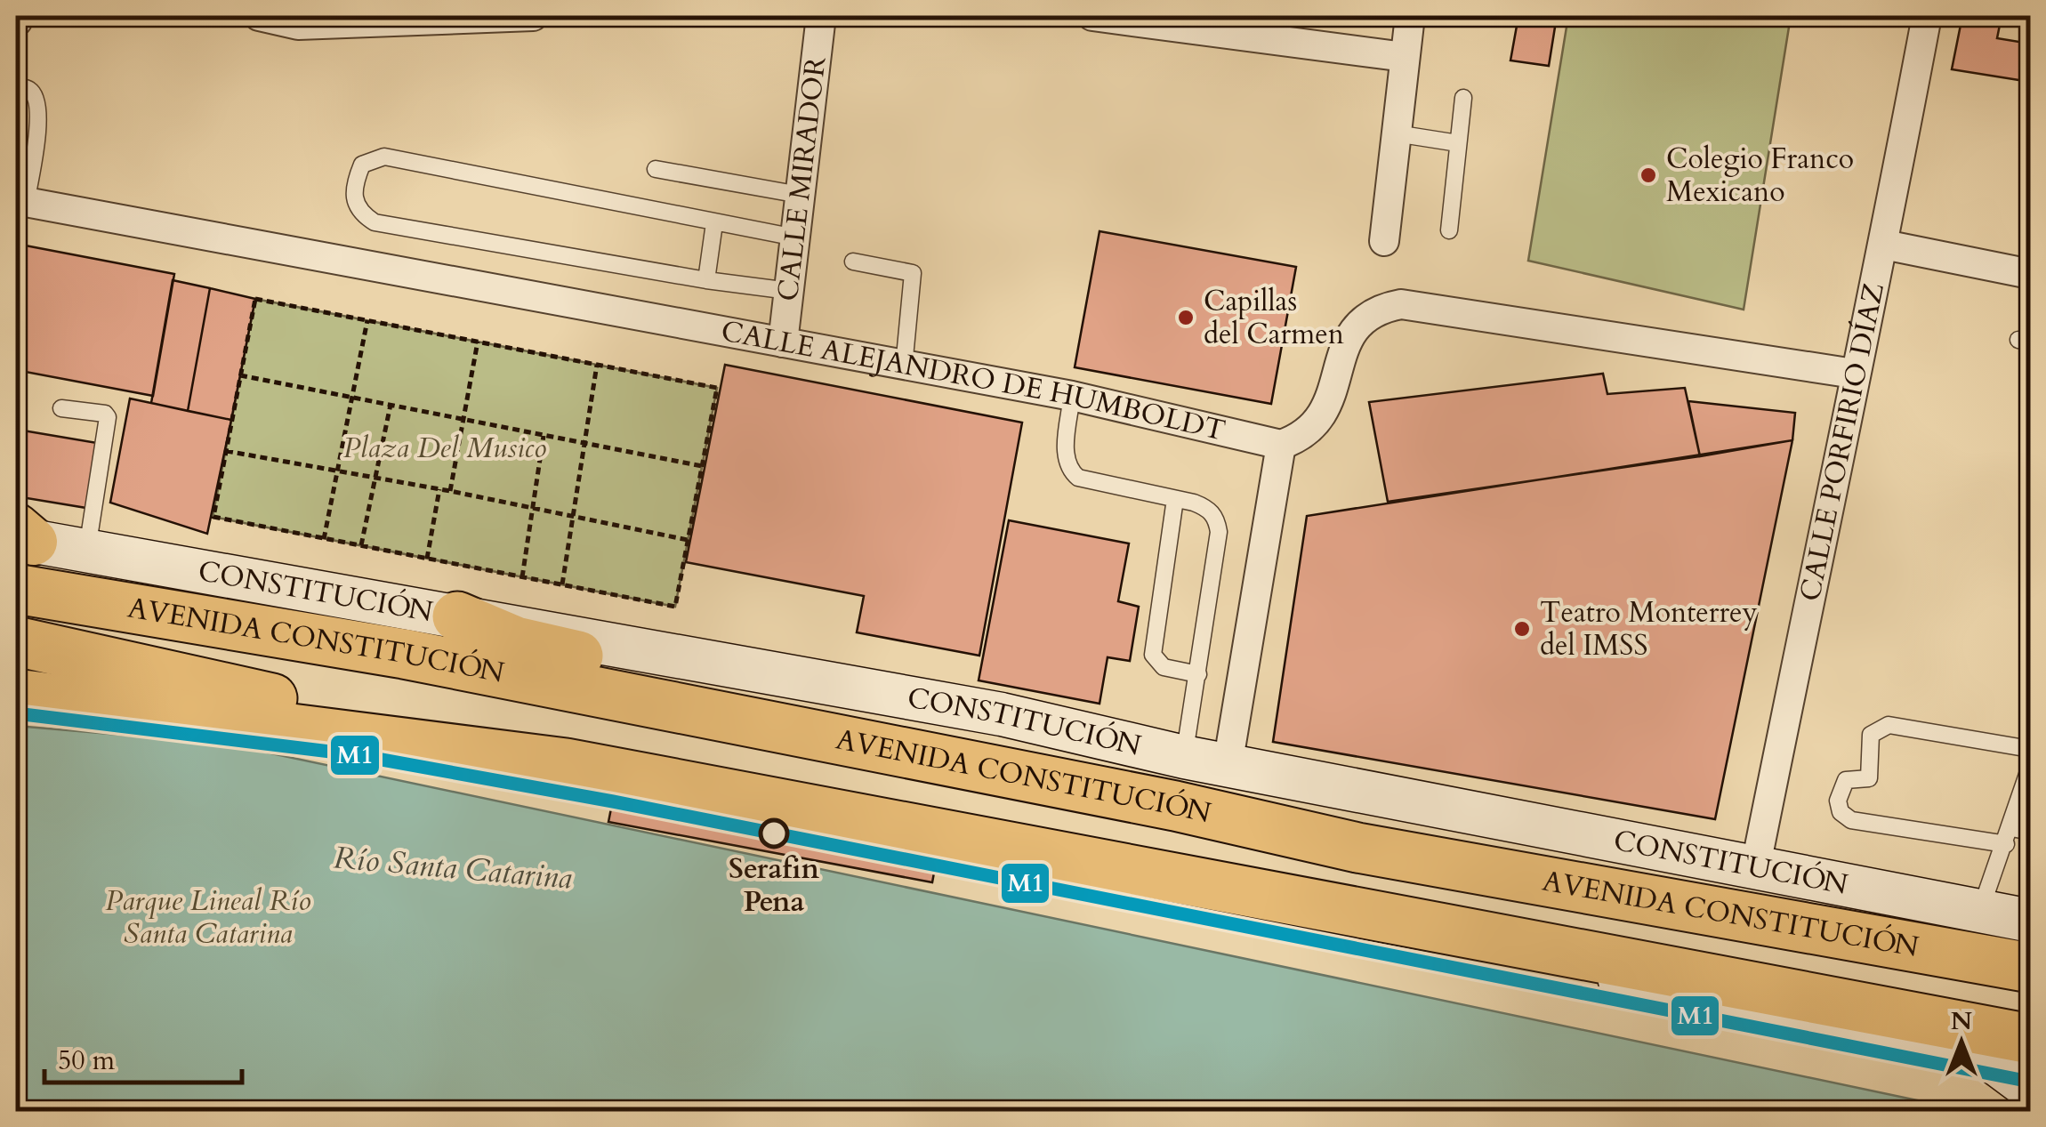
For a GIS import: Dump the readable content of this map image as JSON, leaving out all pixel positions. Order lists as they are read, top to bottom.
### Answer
{
  "streets": {
    "highway": ["AVENIDA CONSTITUCIÓN"],
    "street": [
      "CALLE MIRADOR",
      "CALLE ALEJANDRO DE HUMBOLDT",
      "CALLE PORFIRIO DÍAZ",
      "CONSTITUCIÓN"
    ]
  },
  "crossings": [
    ["CALLE MIRADOR", "CALLE ALEJANDRO DE HUMBOLDT"],
    ["CALLE PORFIRIO DÍAZ", "CONSTITUCIÓN"]
  ],
  "water": ["Río Santa Catarina"],
  "parks": ["Plaza Del Musico", "Parque Lineal Río Santa Catarina"],
  "places": [
    "Colegio Franco Mexicano",
    "Capillas del Carmen",
    "Teatro Monterrey del IMSS",
    "Serafin Pena"
  ],
  "lines": ["transit line M1"],
  "scale_bar": "50 m",
  "north": "top"
}
